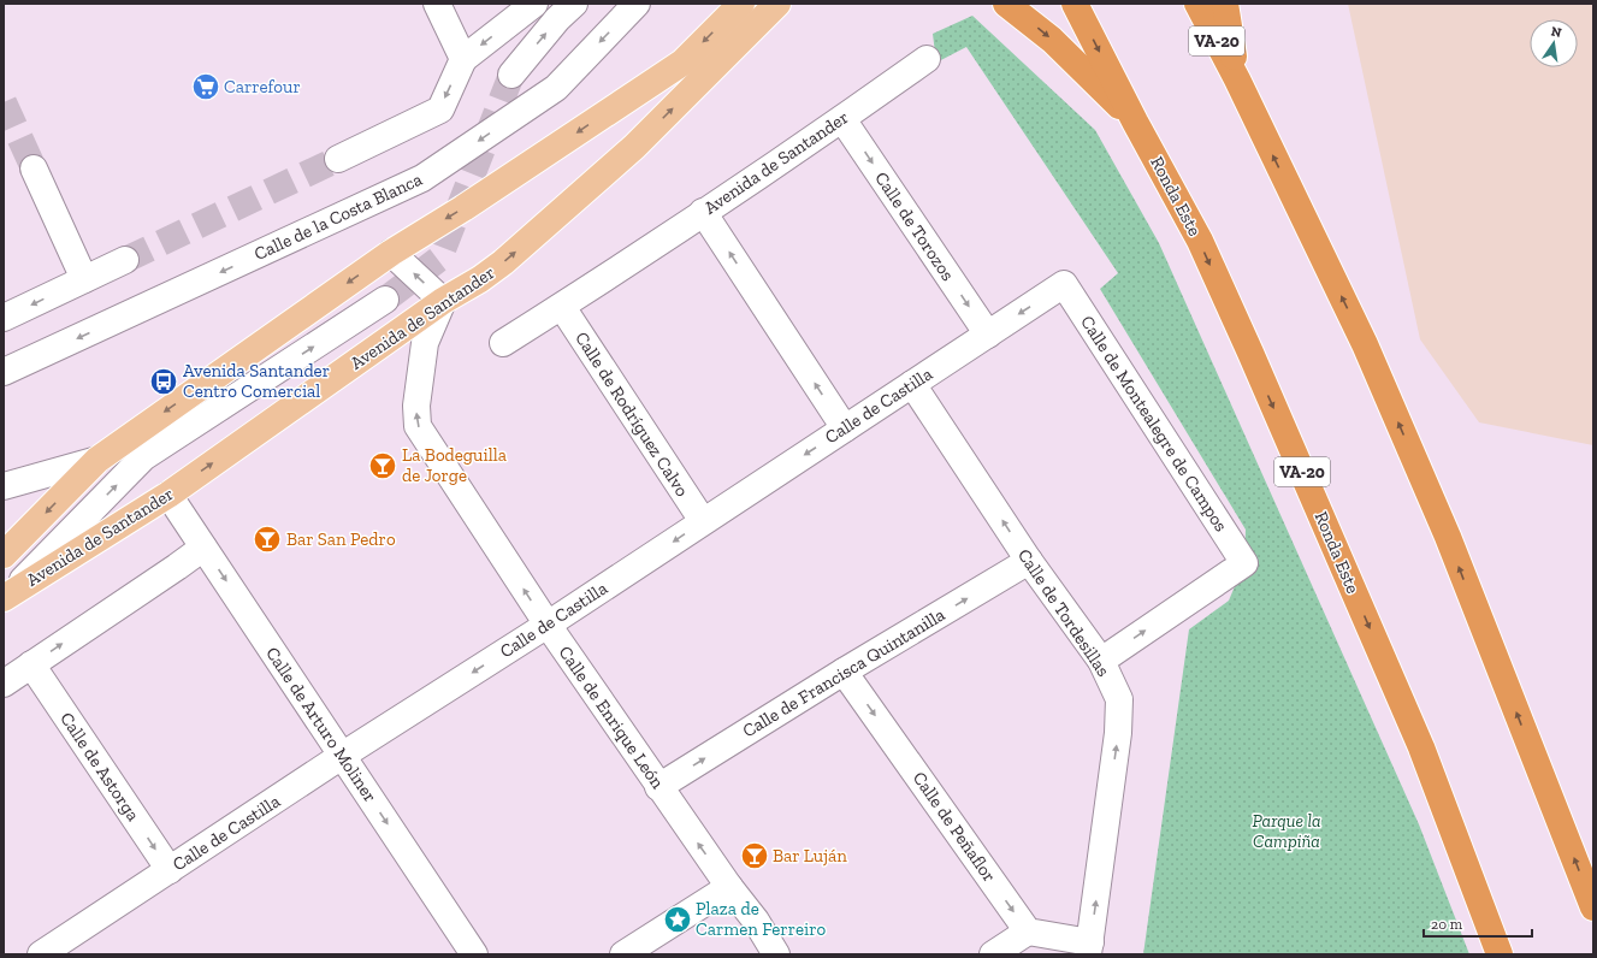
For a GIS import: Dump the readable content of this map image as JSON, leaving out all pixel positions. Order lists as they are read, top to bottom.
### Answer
{
  "streets": {
    "highway": ["VA-20", "Ronda Este"],
    "main road": ["Avenida de Santander"],
    "street": [
      "Calle de la Costa Blanca",
      "Calle de Torozos",
      "Calle de Castilla",
      "Calle de Rodríguez Calvo",
      "Calle de Montealegre de Campos",
      "Calle de Tordesillas",
      "Calle de Francisca Quintanilla",
      "Calle de Enrique León",
      "Calle de Arturo Moliner",
      "Calle de Astorga",
      "Calle de Peñaflor"
    ]
  },
  "crossings": [
    ["Avenida de Santander", "Calle de Torozos"],
    ["Avenida de Santander", "Calle de Rodríguez Calvo"],
    ["Avenida de Santander", "Calle de Enrique León"],
    ["Avenida de Santander", "Calle de Arturo Moliner"],
    ["Calle de Torozos", "Calle de Castilla"],
    ["Calle de Castilla", "Calle de Rodríguez Calvo"],
    ["Calle de Castilla", "Calle de Montealegre de Campos"],
    ["Calle de Castilla", "Calle de Tordesillas"],
    ["Calle de Castilla", "Calle de Enrique León"],
    ["Calle de Castilla", "Calle de Arturo Moliner"],
    ["Calle de Castilla", "Calle de Astorga"],
    ["Calle de Montealegre de Campos", "Calle de Tordesillas"],
    ["Calle de Tordesillas", "Calle de Francisca Quintanilla"],
    ["Calle de Francisca Quintanilla", "Calle de Enrique León"],
    ["Calle de Francisca Quintanilla", "Calle de Peñaflor"]
  ],
  "one_way": [
    "Calle de Castilla",
    "Calle de Tordesillas",
    "Calle de Francisca Quintanilla",
    "Calle de Enrique León",
    "Calle de Arturo Moliner",
    "Calle de Astorga",
    "Calle de Peñaflor"
  ],
  "parks": ["Parque la Campiña"],
  "places": {
    "supermarket": ["Carrefour"],
    "bus stop": ["Avenida Santander Centro Comercial"],
    "bar": ["La Bodeguilla de Jorge", "Bar San Pedro", "Bar Luján"],
    "place": ["Plaza de Carmen Ferreiro"]
  },
  "scale_bar": "20 m",
  "north": "top"
}
